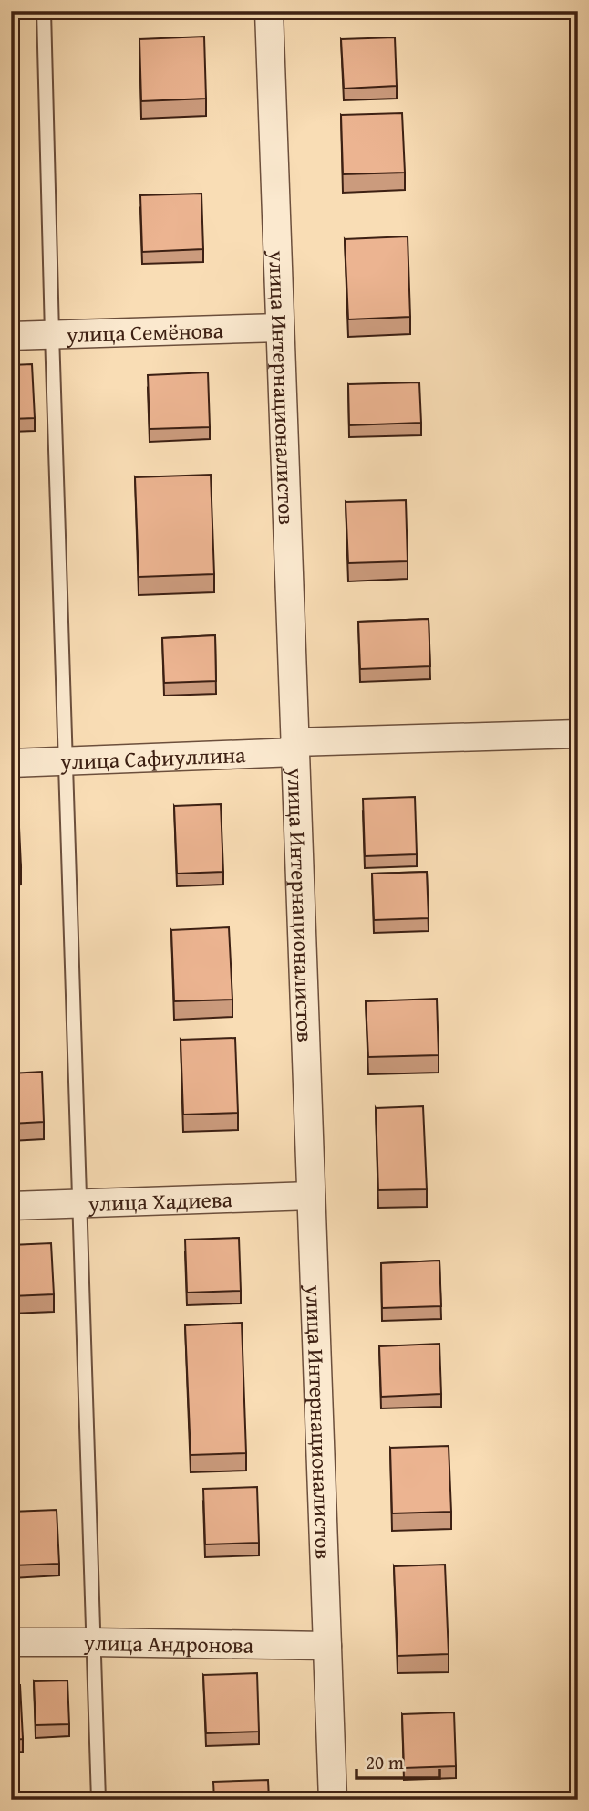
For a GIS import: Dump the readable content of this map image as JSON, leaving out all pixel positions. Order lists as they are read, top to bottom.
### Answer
{
  "streets": {
    "street": [
      "улица Семёнова",
      "улица Интернационалистов",
      "улица Сафиуллина",
      "улица Хадиева",
      "улица Андронова"
    ]
  },
  "crossings": [
    ["улица Семёнова", "улица Интернационалистов"],
    ["улица Интернационалистов", "улица Сафиуллина"],
    ["улица Интернационалистов", "улица Хадиева"],
    ["улица Интернационалистов", "улица Андронова"]
  ],
  "scale_bar": "20 m"
}
